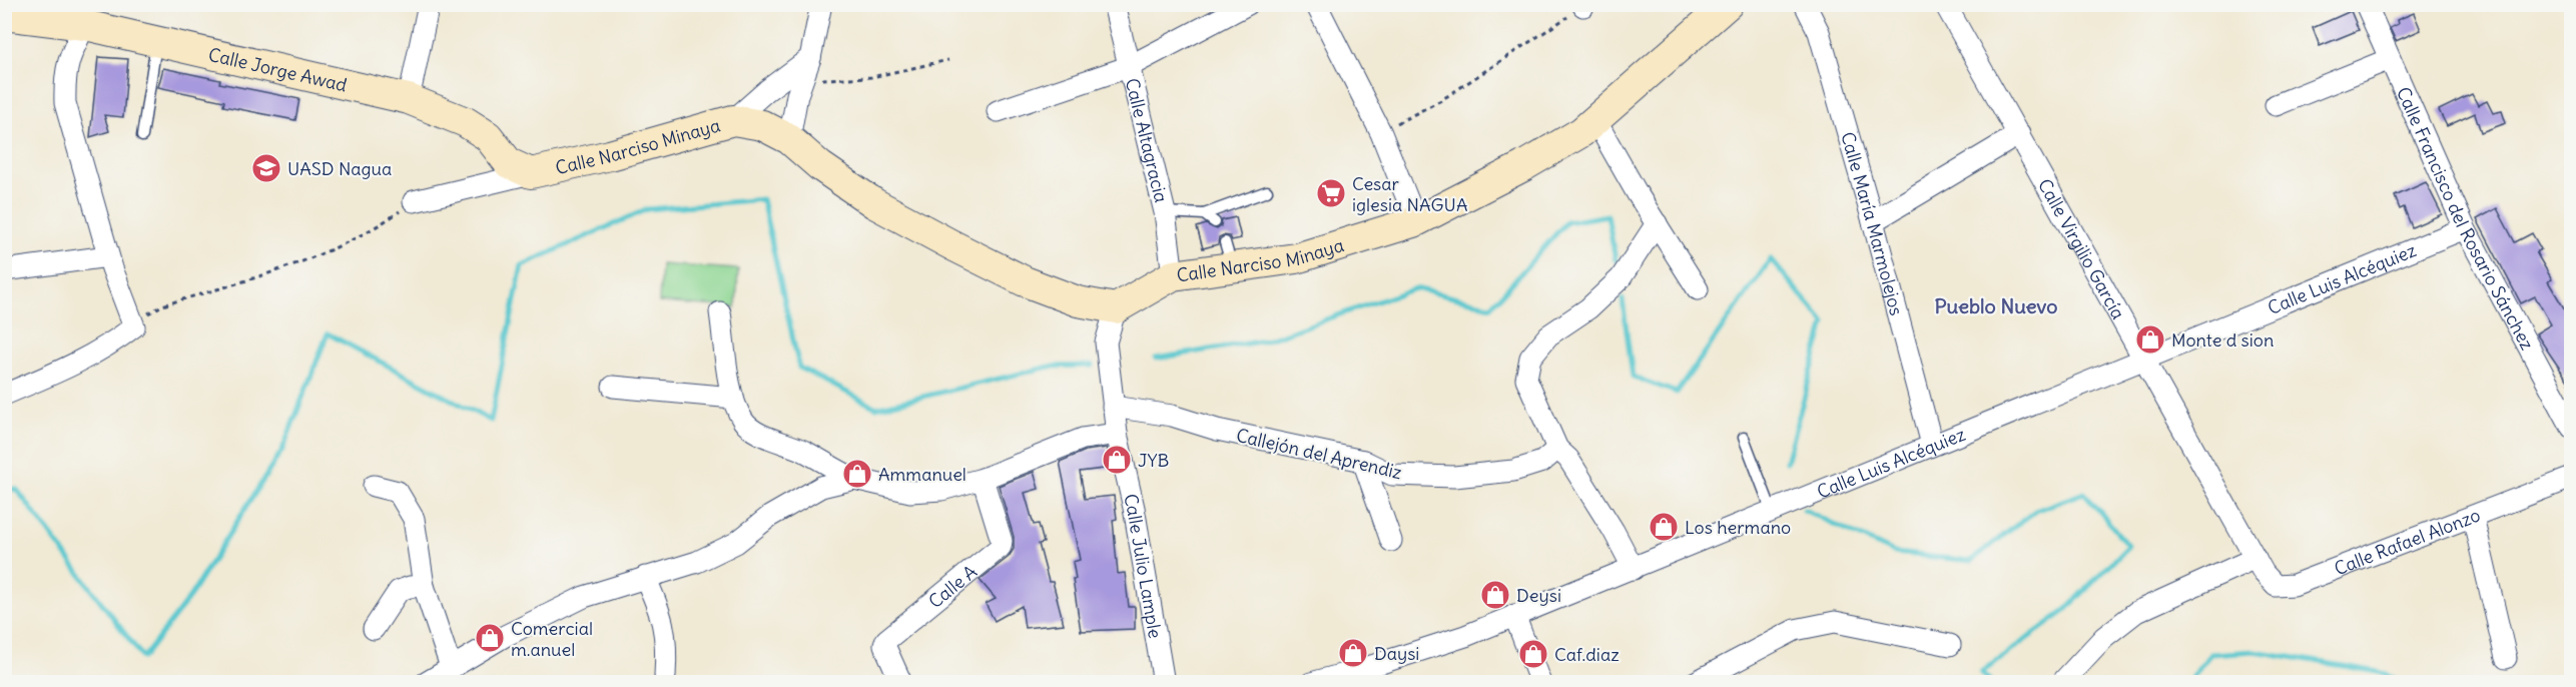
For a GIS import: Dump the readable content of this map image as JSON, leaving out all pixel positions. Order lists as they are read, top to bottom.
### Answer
{
  "streets": {
    "street": [
      "Calle Jorge Awad",
      "Calle Altagracia",
      "Calle Narciso Minaya",
      "Calle Francisco del Rosario Sánchez",
      "Calle María Marmolejos",
      "Calle Virgilio García",
      "Calle Luis Alcéquiez",
      "Callejón del Aprendiz",
      "Calle Rafael Alonzo",
      "Calle Julio Lample",
      "Calle A"
    ]
  },
  "crossings": [
    ["Calle Jorge Awad", "Calle Narciso Minaya"],
    ["Calle Altagracia", "Calle Narciso Minaya"],
    ["Calle Narciso Minaya", "Calle Julio Lample"],
    ["Calle Francisco del Rosario Sánchez", "Calle Luis Alcéquiez"],
    ["Calle María Marmolejos", "Calle Luis Alcéquiez"],
    ["Calle Virgilio García", "Calle Luis Alcéquiez"],
    ["Calle Virgilio García", "Calle Rafael Alonzo"],
    ["Callejón del Aprendiz", "Calle Julio Lample"]
  ],
  "districts": ["Pueblo Nuevo"],
  "places": {
    "school or university": ["UASD Nagua"],
    "supermarket": ["Cesar iglesia NAGUA"],
    "shop": [
      "Monte d sion",
      "JYB",
      "Ammanuel",
      "Los hermano",
      "Deysi",
      "Comercial m.anuel",
      "Daysi",
      "Caf.diaz"
    ]
  }
}
